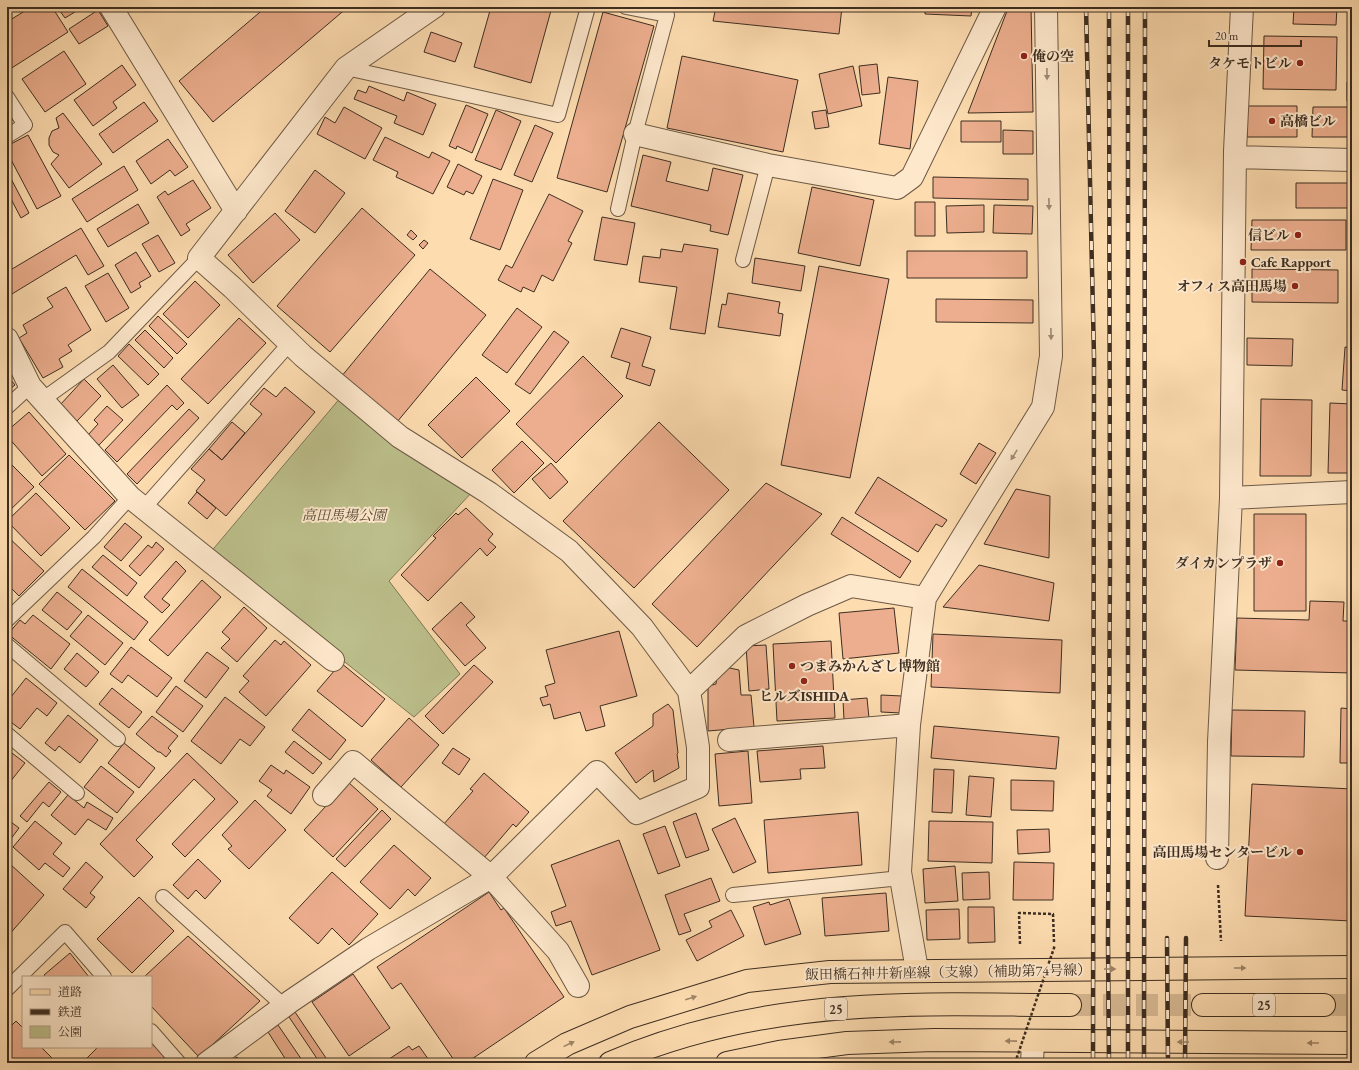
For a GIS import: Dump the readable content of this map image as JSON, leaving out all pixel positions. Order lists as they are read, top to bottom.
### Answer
{
  "streets": {
    "main road": ["飯田橋石神井新座線（支線）（補助第74号線）", "25"]
  },
  "parks": ["高田馬場公園"],
  "places": [
    "俺の空",
    "タケモトビル",
    "高橋ビル",
    "信ビル",
    "Cafe Rapport",
    "オフィス高田馬場",
    "ダイカンプラザ",
    "つまみかんざし博物館",
    "ヒルズISHIDA",
    "高田馬場センタービル"
  ],
  "legend": ["道路", "鉄道", "公園"],
  "scale_bar": "20 m"
}
